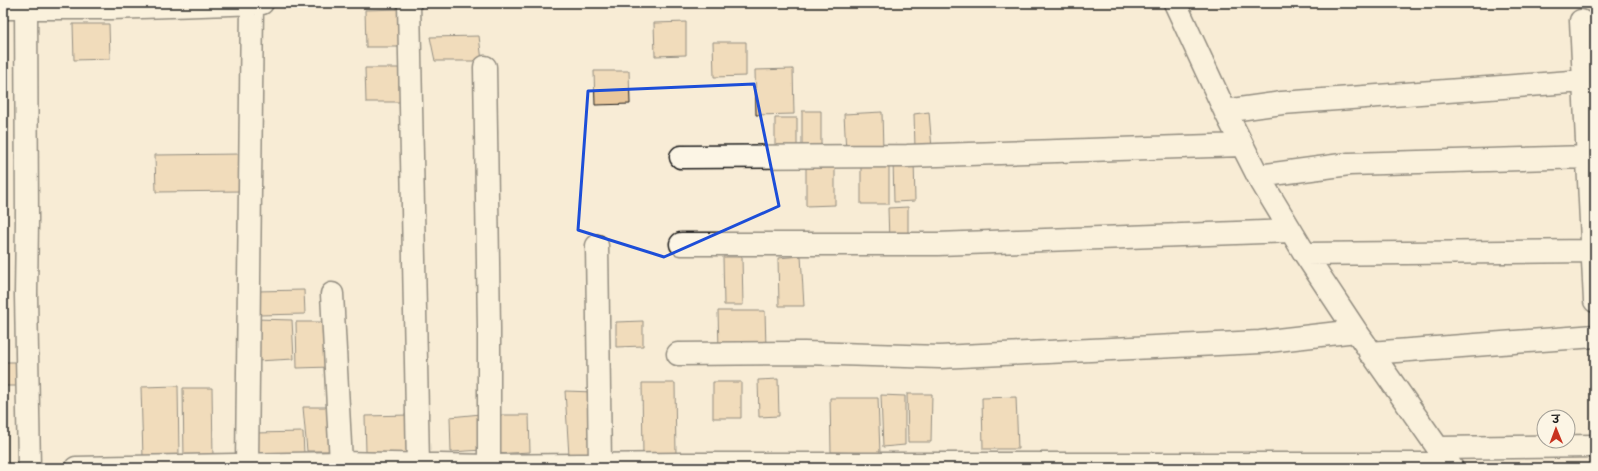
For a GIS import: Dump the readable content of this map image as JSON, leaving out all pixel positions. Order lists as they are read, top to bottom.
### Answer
{
  "north": "top"
}
